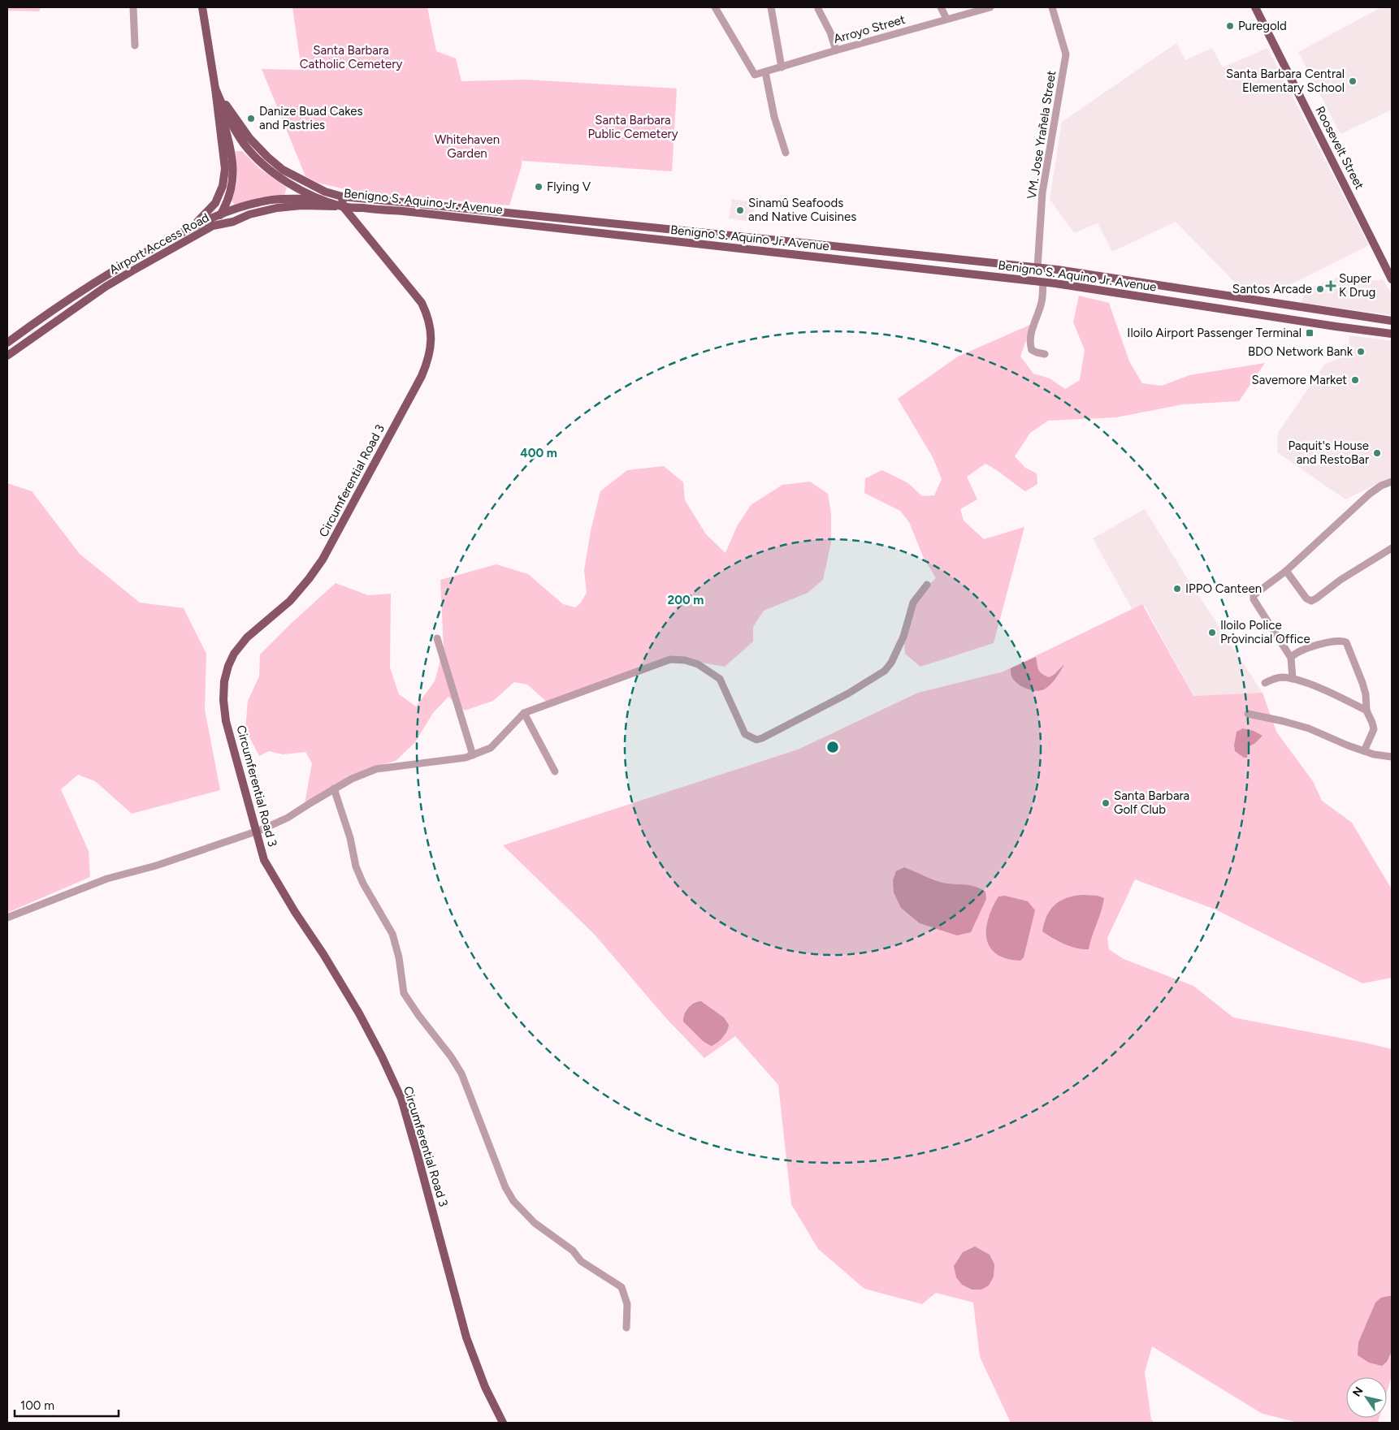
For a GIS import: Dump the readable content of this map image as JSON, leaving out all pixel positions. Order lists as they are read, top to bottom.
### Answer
{
  "streets": {
    "main road": [
      "Roosevelt Street",
      "Benigno S. Aquino Jr. Avenue",
      "Airport Access Road",
      "Circumferential Road 3"
    ],
    "street": ["Arroyo Street", "VM. Jose Yrañela Street"]
  },
  "crossings": [
    ["VM. Jose Yrañela Street", "Benigno S. Aquino Jr. Avenue"],
    ["Benigno S. Aquino Jr. Avenue", "Airport Access Road"],
    ["Benigno S. Aquino Jr. Avenue", "Circumferential Road 3"],
    ["Airport Access Road", "Circumferential Road 3"]
  ],
  "parks": ["Santa Barbara Catholic Cemetery", "Santa Barbara Public Cemetery", "Whitehaven Garden"],
  "places": {
    "other": [
      "Puregold",
      "Santa Barbara Central Elementary School",
      "Danize Buad Cakes and Pastries",
      "Flying V",
      "Sinamû Seafoods and Native Cuisines",
      "Santos Arcade",
      "BDO Network Bank",
      "Savemore Market",
      "Paquit's House and RestoBar",
      "IPPO Canteen",
      "Iloilo Police Provincial Office",
      "Santa Barbara Golf Club"
    ],
    "health": ["Super K Drug"],
    "transit": ["Iloilo Airport Passenger Terminal"]
  },
  "scale_bar": "100 m",
  "north": "top left",
  "rings": ["400 m", "200 m"]
}
